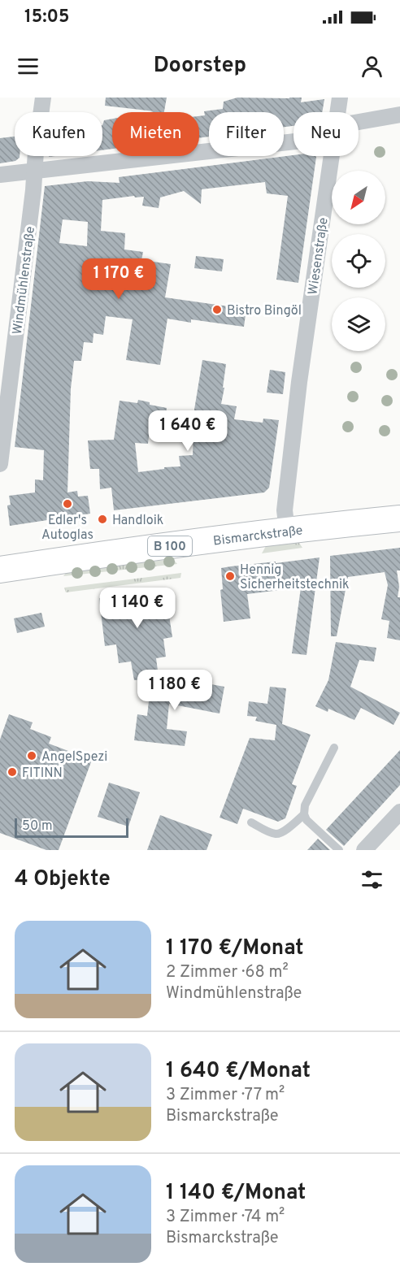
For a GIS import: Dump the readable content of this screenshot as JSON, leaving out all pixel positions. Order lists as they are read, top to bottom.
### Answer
{
  "streets": {
    "main road": ["Bismarckstraße", "B 100"],
    "street": ["Wiesenstraße", "Windmühlenstraße"]
  },
  "crossings": [
    ["Wiesenstraße", "Bismarckstraße"]
  ],
  "places": [
    "Bistro Bingöl",
    "Edler's Autoglas",
    "Handloik",
    "Hennig Sicherheitstechnik",
    "AngelSpezi",
    "FITINN"
  ],
  "scale_bar": "50 m",
  "north": "bottom left",
  "page": {
    "status": "15:05",
    "header": "Doorstep",
    "chip": [
      "Kaufen",
      "Mieten",
      "Filter",
      "Neu"
    ],
    "price": [
      "1 170 €",
      "1 640 €",
      "1 140 €",
      "1 180 €"
    ],
    "scale": "50 m",
    "heading": "4 Objekte",
    "list": [
      {
        "name": "1 170 €/Monat",
        "note": "2 Zimmer · 68 m² · Windmühlenstraße"
      },
      {
        "name": "1 640 €/Monat",
        "note": "3 Zimmer · 77 m² · Bismarckstraße"
      },
      {
        "name": "1 140 €/Monat",
        "note": "3 Zimmer · 74 m² · Bismarckstraße"
      }
    ]
  }
}
